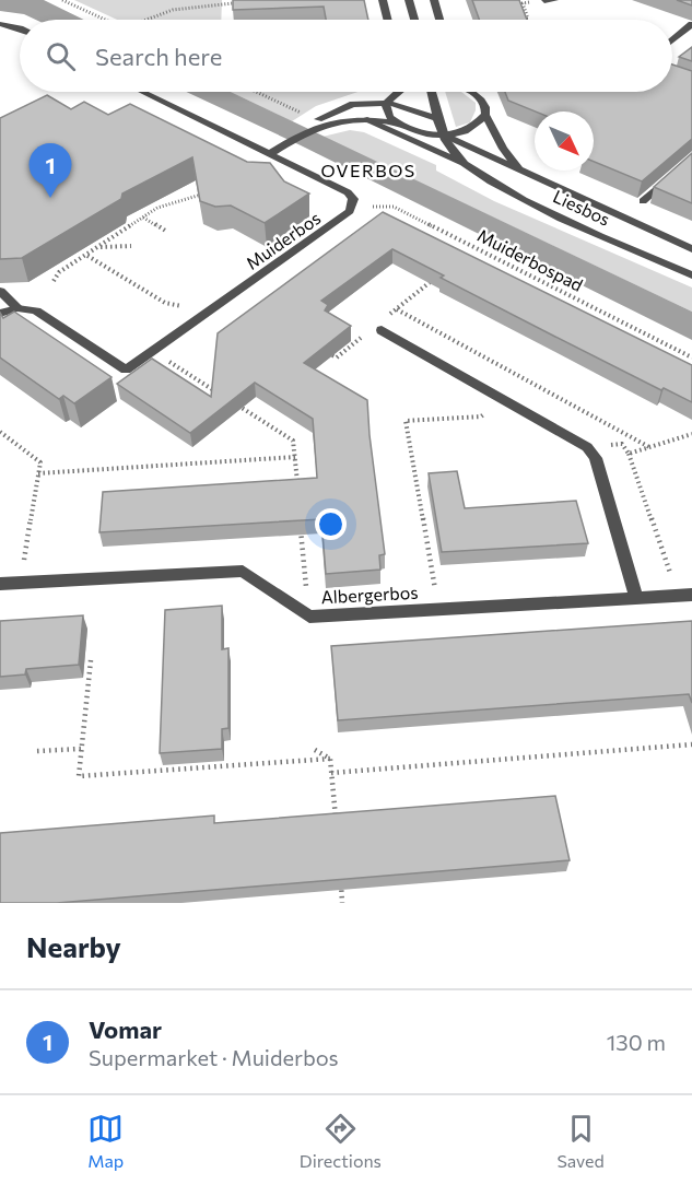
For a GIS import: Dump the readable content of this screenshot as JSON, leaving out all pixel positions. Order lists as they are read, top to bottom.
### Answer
{
  "streets": {
    "street": ["Liesbos", "Muiderbos", "Albergerbos"],
    "path": ["Muiderbospad"]
  },
  "crossings": [
    ["Liesbos", "Muiderbos"]
  ],
  "districts": ["OVERBOS"],
  "north": "bottom right",
  "page": {
    "search": "Search here",
    "pins": "1",
    "heading": "Nearby",
    "list": [
      {
        "mark": "1",
        "name": "Vomar",
        "note": "Supermarket · Muiderbos",
        "value": "130 m"
      }
    ],
    "nav": ["Map", "Directions", "Saved"]
  }
}
